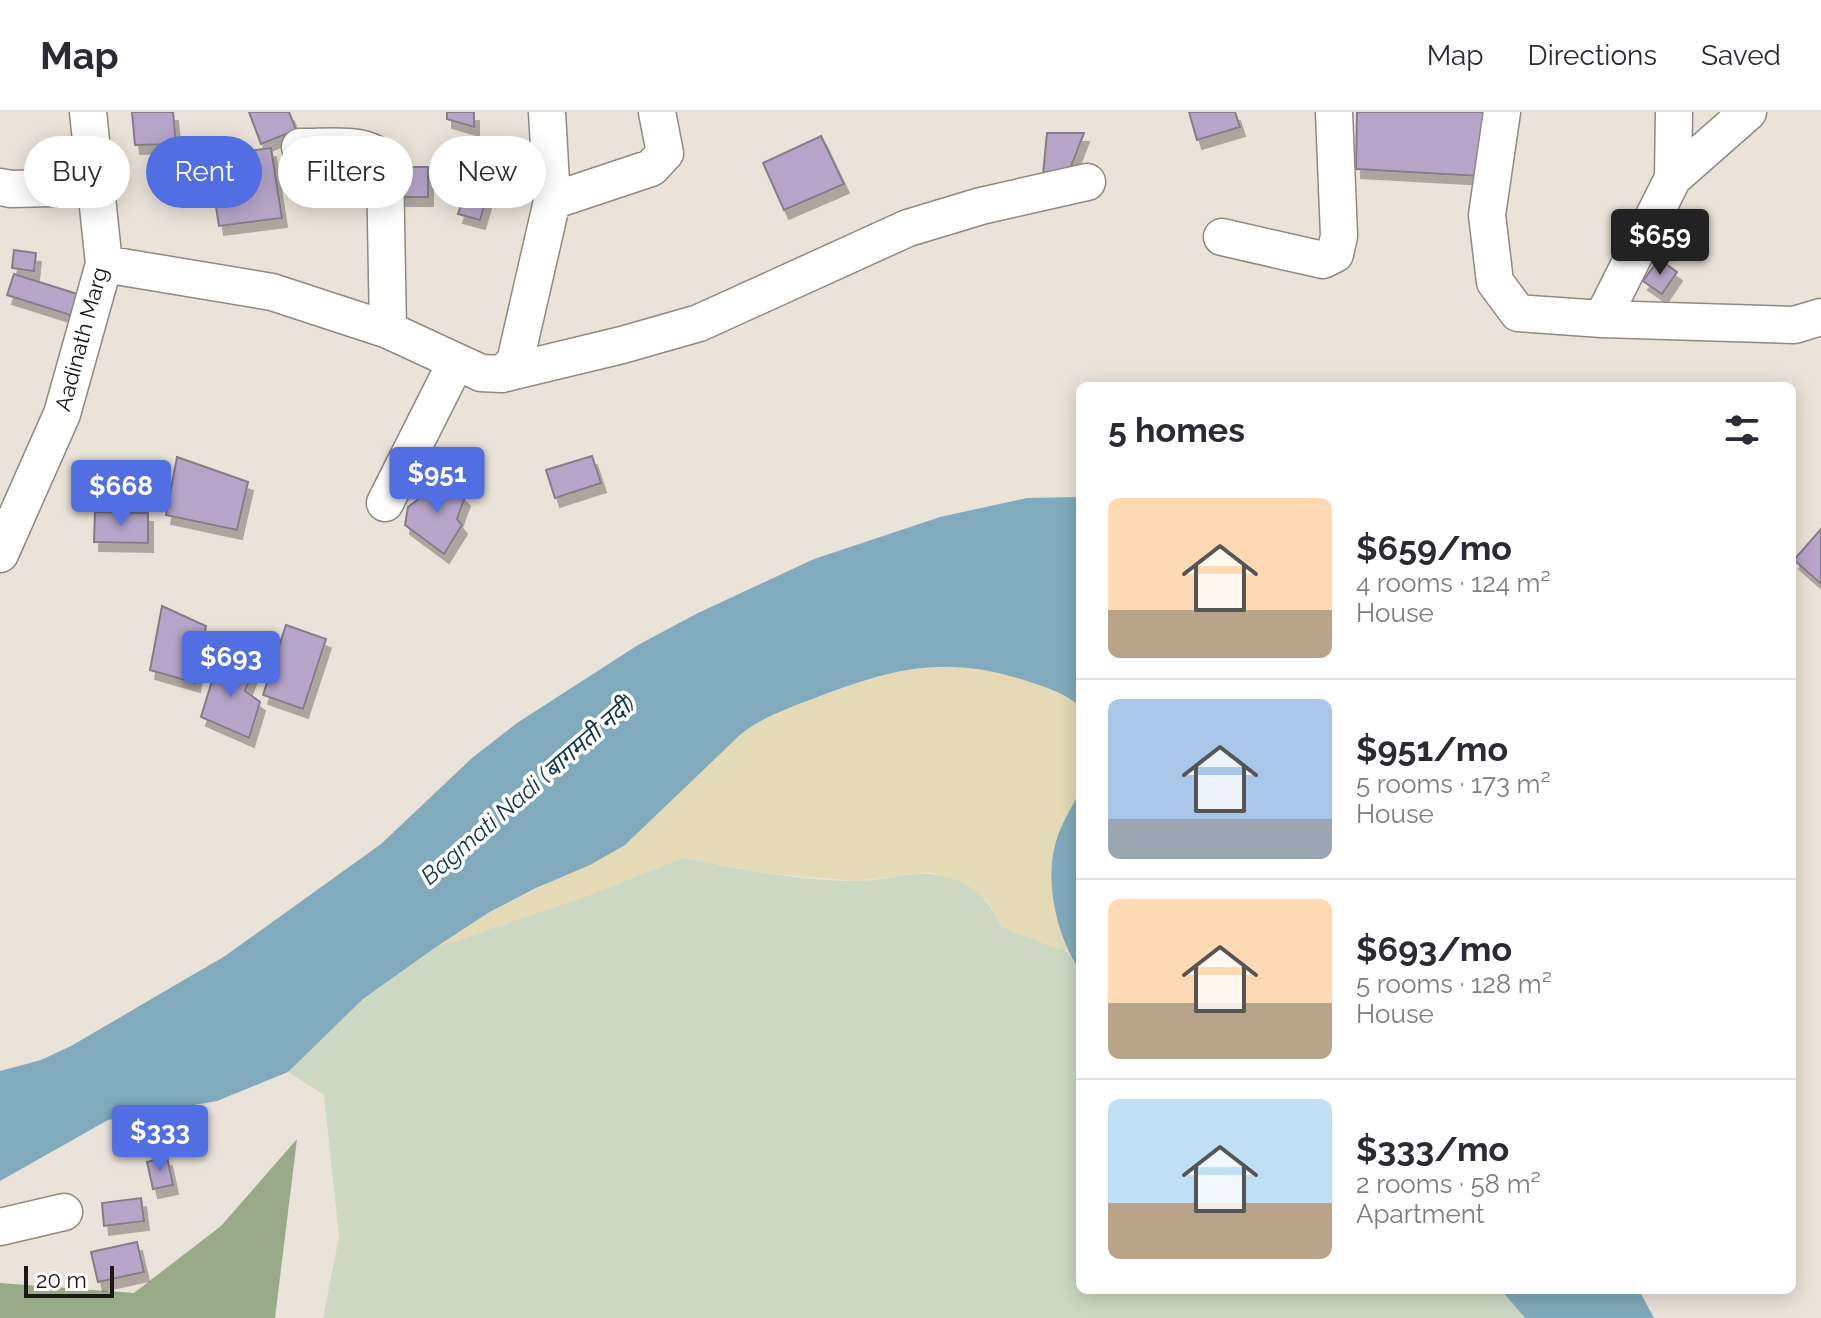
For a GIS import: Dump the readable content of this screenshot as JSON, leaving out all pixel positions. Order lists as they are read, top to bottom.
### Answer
{
  "streets": {
    "street": ["Aadinath Marg"]
  },
  "water": ["Bagmati Nadi (बागमती नदी)"],
  "scale_bar": "20 m",
  "page": {
    "header": "Map",
    "nav": ["Map", "Directions", "Saved"],
    "chip": [
      "Buy",
      "Rent",
      "Filters",
      "New"
    ],
    "price": [
      "$659",
      "$951",
      "$668",
      "$693",
      "$333"
    ],
    "heading": "5 homes",
    "list": [
      {
        "name": "$659/mo",
        "note": "4 rooms · 124 m² · House"
      },
      {
        "name": "$951/mo",
        "note": "5 rooms · 173 m² · House"
      },
      {
        "name": "$693/mo",
        "note": "5 rooms · 128 m² · House"
      },
      {
        "name": "$333/mo",
        "note": "2 rooms · 58 m² · Apartment"
      }
    ],
    "scale": "20 m"
  }
}
